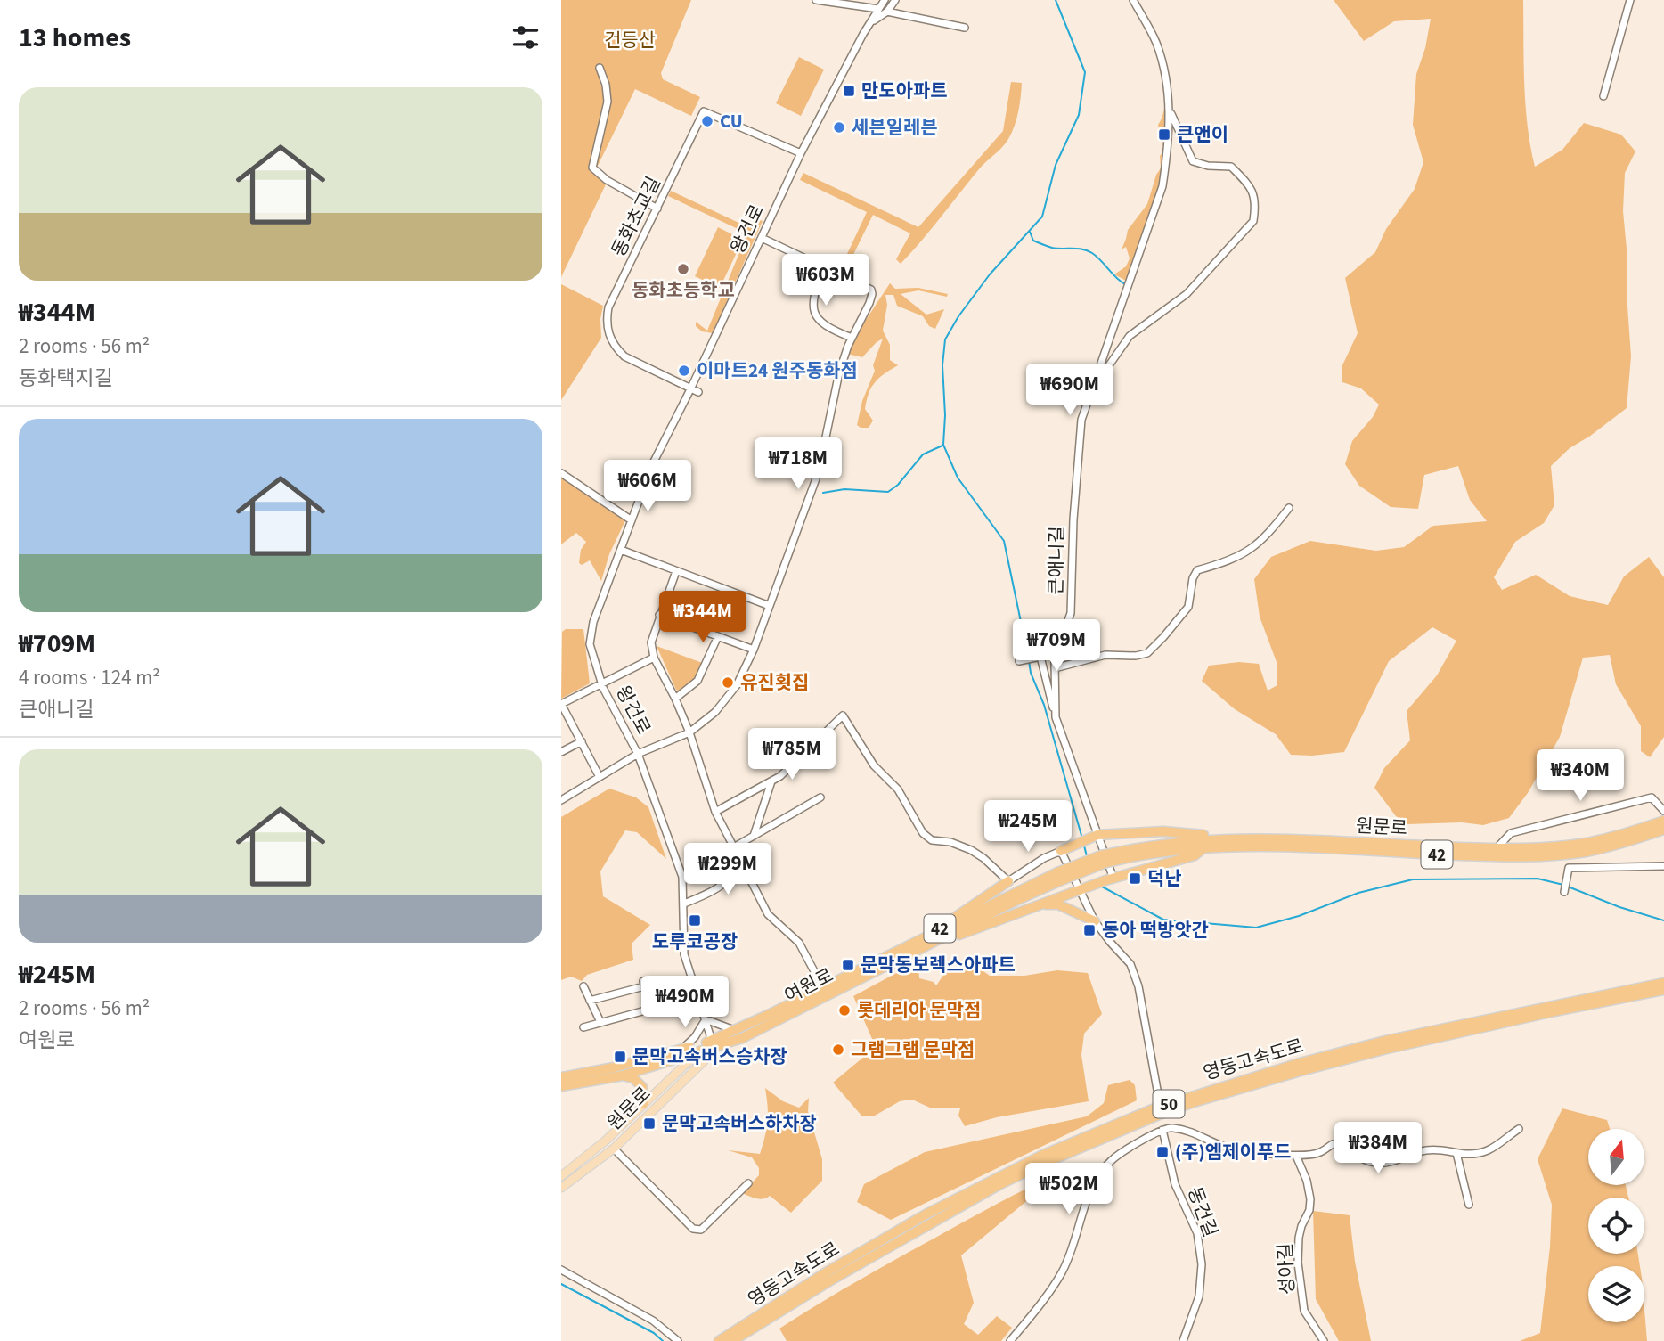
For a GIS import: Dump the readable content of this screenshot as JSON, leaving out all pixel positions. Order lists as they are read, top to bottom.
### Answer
{
  "streets": {
    "highway": [
      "원문로",
      "42",
      "여원로",
      "영동고속도로",
      "50"
    ],
    "street": [
      "동화초교길",
      "왕건로",
      "큰애니길",
      "동건길",
      "성아길"
    ]
  },
  "crossings": [
    ["동화초교길", "왕건로"],
    ["왕건로", "원문로"],
    ["왕건로", "여원로"],
    ["원문로", "여원로"]
  ],
  "parks": ["건등산"],
  "places": {
    "transit": [
      "만도아파트",
      "큰앤이",
      "덕난",
      "도루코공장",
      "동아 떡방앗간",
      "문막동보렉스아파트",
      "문막고속버스승차장",
      "문막고속버스하차장",
      "(주)엠제이푸드"
    ],
    "other": [
      "CU",
      "세븐일레븐",
      "동화초등학교",
      "이마트24 원주동화점",
      "유진횟집",
      "롯데리아 문막점",
      "그램그램 문막점"
    ]
  },
  "north": "top",
  "page": {
    "heading": "13 homes",
    "list": [
      {
        "name": "₩344M",
        "note": "2 rooms · 56 m² · 동화택지길"
      },
      {
        "name": "₩709M",
        "note": "4 rooms · 124 m² · 큰애니길"
      },
      {
        "name": "₩245M",
        "note": "2 rooms · 56 m² · 여원로"
      }
    ],
    "price": [
      "₩603M",
      "₩690M",
      "₩718M",
      "₩606M",
      "₩344M",
      "₩709M",
      "₩785M",
      "₩340M",
      "₩245M",
      "₩299M",
      "₩490M",
      "₩384M",
      "₩502M"
    ]
  }
}
